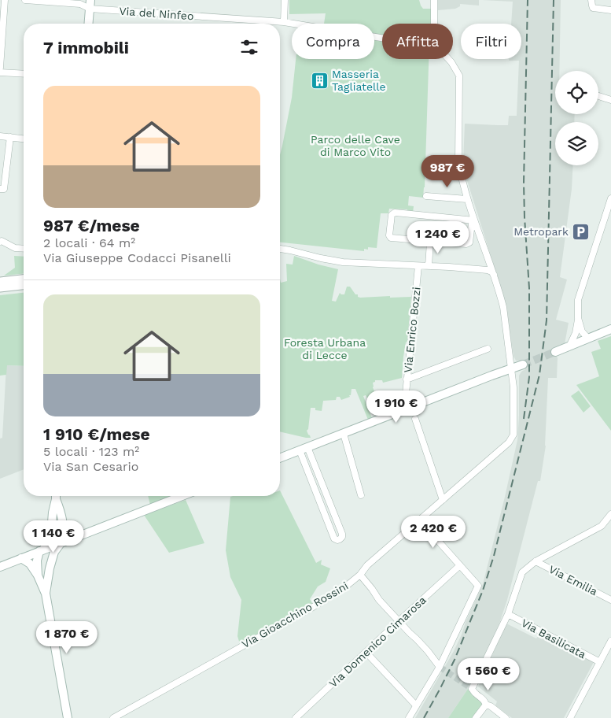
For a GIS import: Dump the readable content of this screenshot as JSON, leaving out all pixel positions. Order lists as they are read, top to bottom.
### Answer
{
  "streets": {
    "street": [
      "Via del Ninfeo",
      "Via Enrico Bozzi",
      "Via Emilia",
      "Via Gioacchino Rossini",
      "Via Basilicata",
      "Via Domenico Cimarosa"
    ]
  },
  "parks": ["Parco delle Cave di Marco Vito", "Foresta Urbana di Lecce"],
  "places": {
    "building": ["Masseria Tagliatelle"],
    "parking": ["Metropark"]
  },
  "page": {
    "chip": ["Compra", "Affitta", "Filtri"],
    "heading": "7 immobili",
    "list": [
      {
        "name": "987 €/mese",
        "note": "2 locali · 64 m² · Via Giuseppe Codacci Pisanelli"
      },
      {
        "name": "1 910 €/mese",
        "note": "5 locali · 123 m² · Via San Cesario"
      }
    ],
    "price": [
      "987 €",
      "1 240 €",
      "1 910 €",
      "2 420 €",
      "1 140 €",
      "1 870 €",
      "1 560 €"
    ]
  }
}
